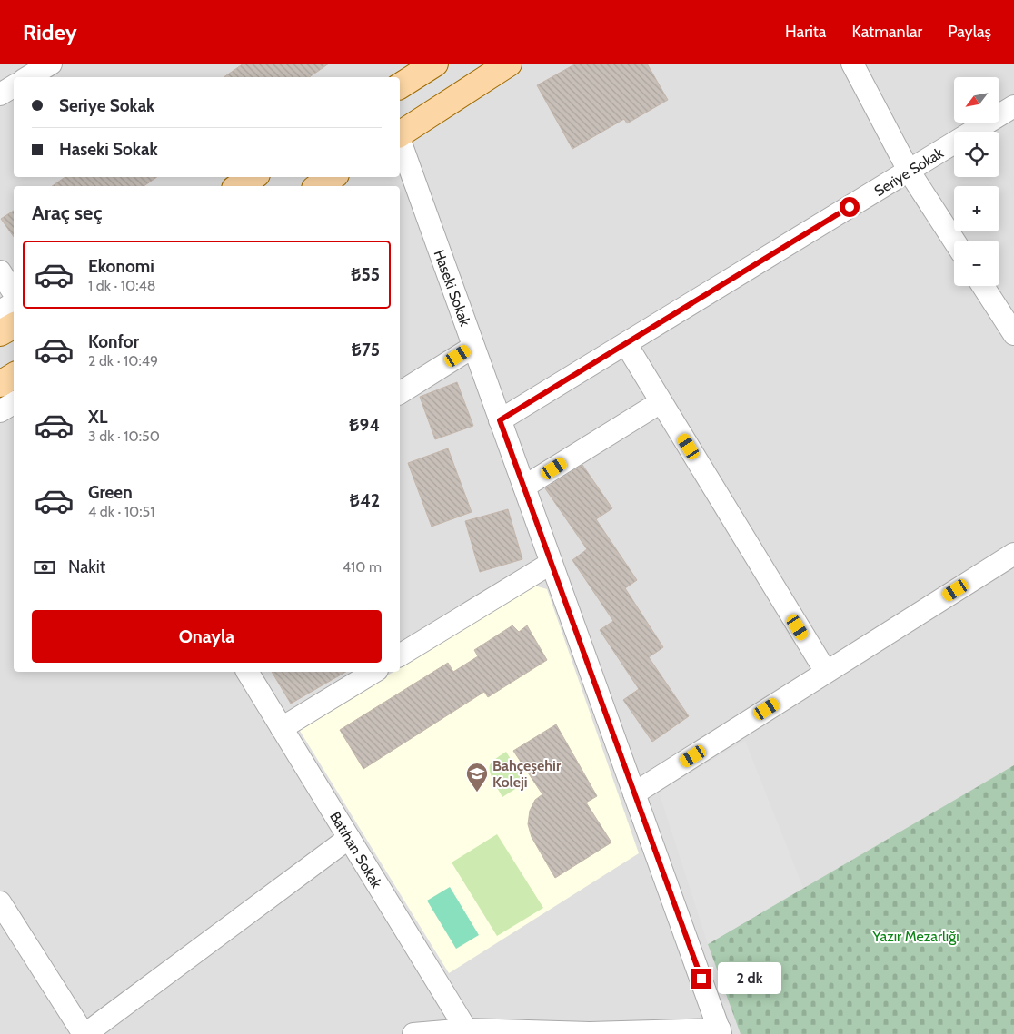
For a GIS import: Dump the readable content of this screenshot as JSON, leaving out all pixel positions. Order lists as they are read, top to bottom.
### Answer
{
  "streets": {
    "street": ["Seriye Sokak", "Haseki Sokak", "Batıhan Sokak"]
  },
  "crossings": [
    ["Seriye Sokak", "Haseki Sokak"]
  ],
  "parks": ["Yazır Mezarlığı"],
  "places": {
    "school or university": ["Bahçeşehir Koleji"]
  },
  "north": "bottom left",
  "page": {
    "header": "Ridey",
    "nav": ["Harita", "Katmanlar", "Paylaş"],
    "map_buttons": ["+", "−"],
    "banner": ["Seriye Sokak", "Haseki Sokak"],
    "heading": "Araç seç",
    "list": [
      {
        "name": "Ekonomi",
        "note": "1 dk · 10:48",
        "value": "₺55"
      },
      {
        "name": "Konfor",
        "note": "2 dk · 10:49",
        "value": "₺75"
      },
      {
        "name": "XL",
        "note": "3 dk · 10:50",
        "value": "₺94"
      },
      {
        "name": "Green",
        "note": "4 dk · 10:51",
        "value": "₺42"
      }
    ],
    "pay": ["Nakit", "410 m"],
    "buttons": "Onayla",
    "bubble": "2 dk"
  }
}
